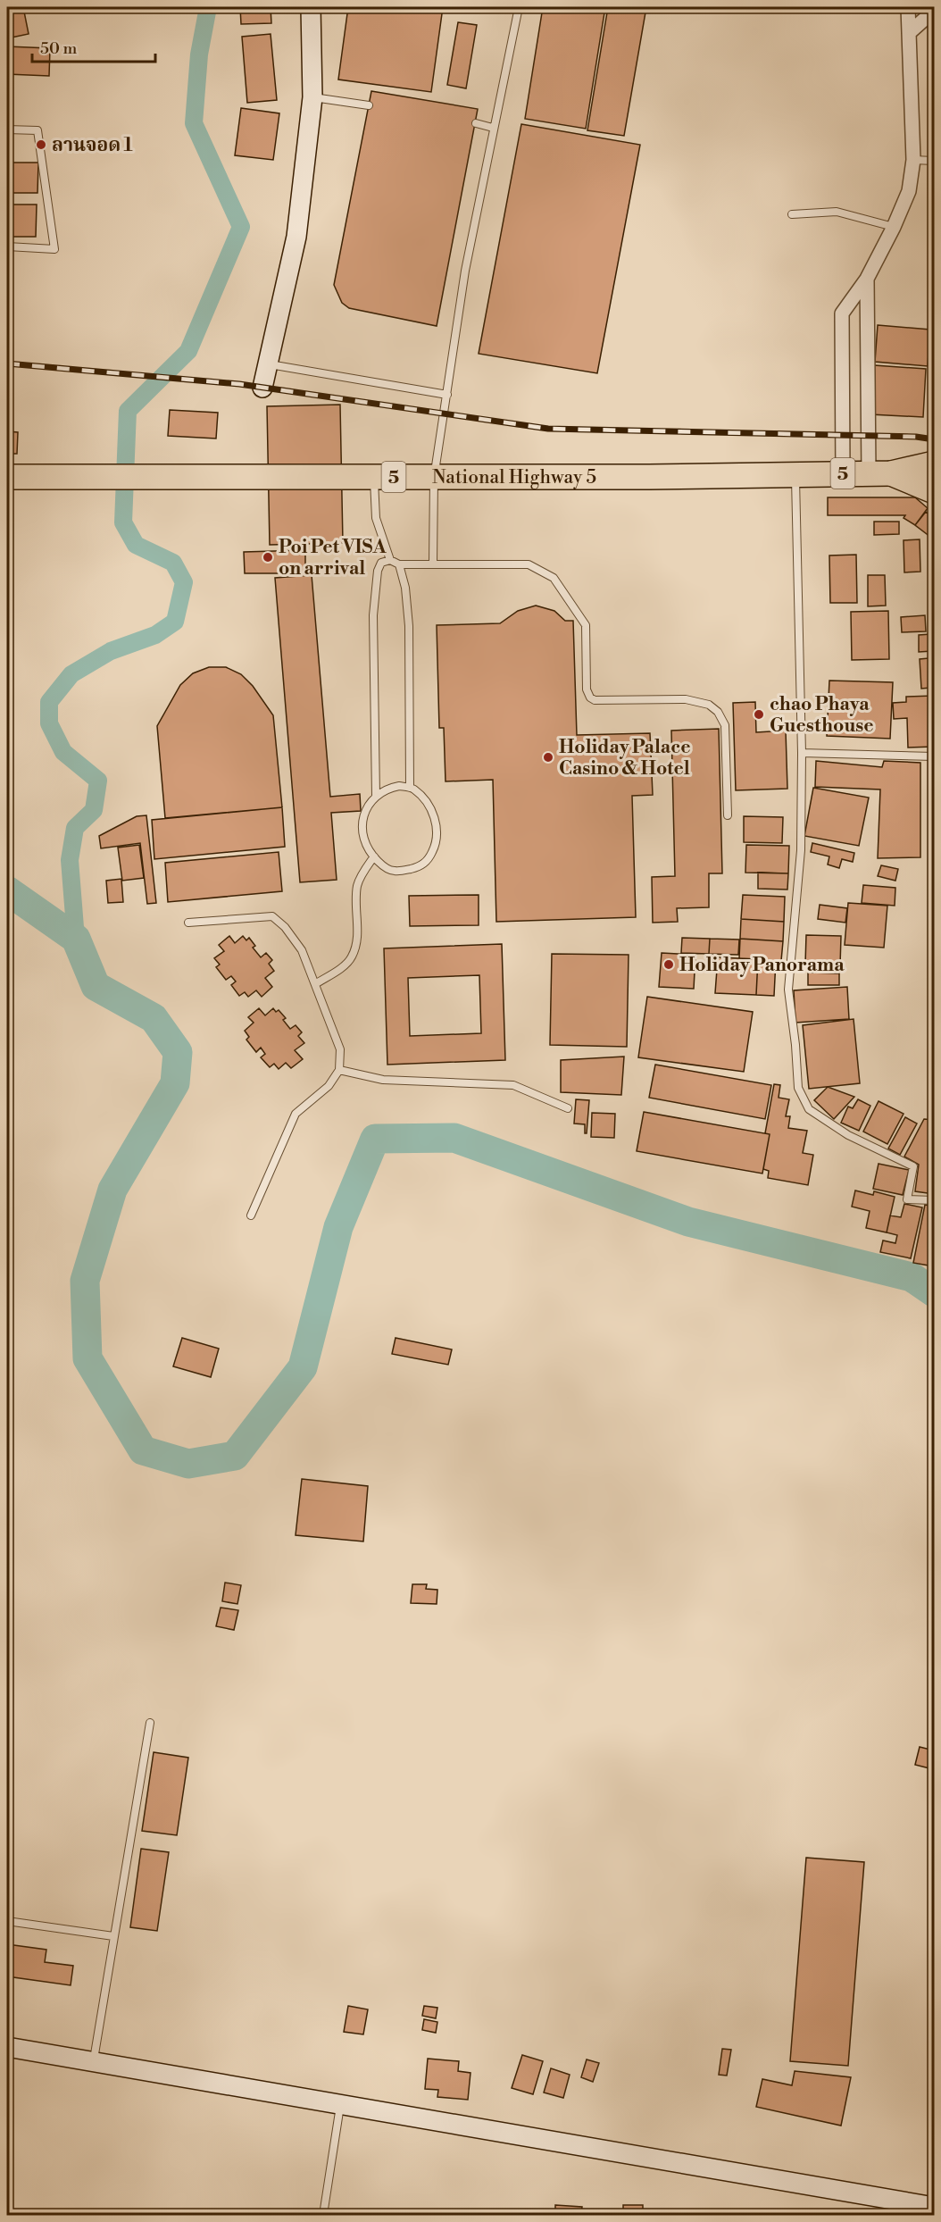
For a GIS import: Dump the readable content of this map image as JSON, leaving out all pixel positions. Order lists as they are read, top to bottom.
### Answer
{
  "streets": {
    "highway": ["5", "National Highway 5"]
  },
  "places": [
    "ลานจอด 1",
    "Poi Pet VISA on arrival",
    "chao Phaya Guesthouse",
    "Holiday Palace Casino & Hotel",
    "Holiday Panorama"
  ],
  "scale_bar": "50 m"
}
